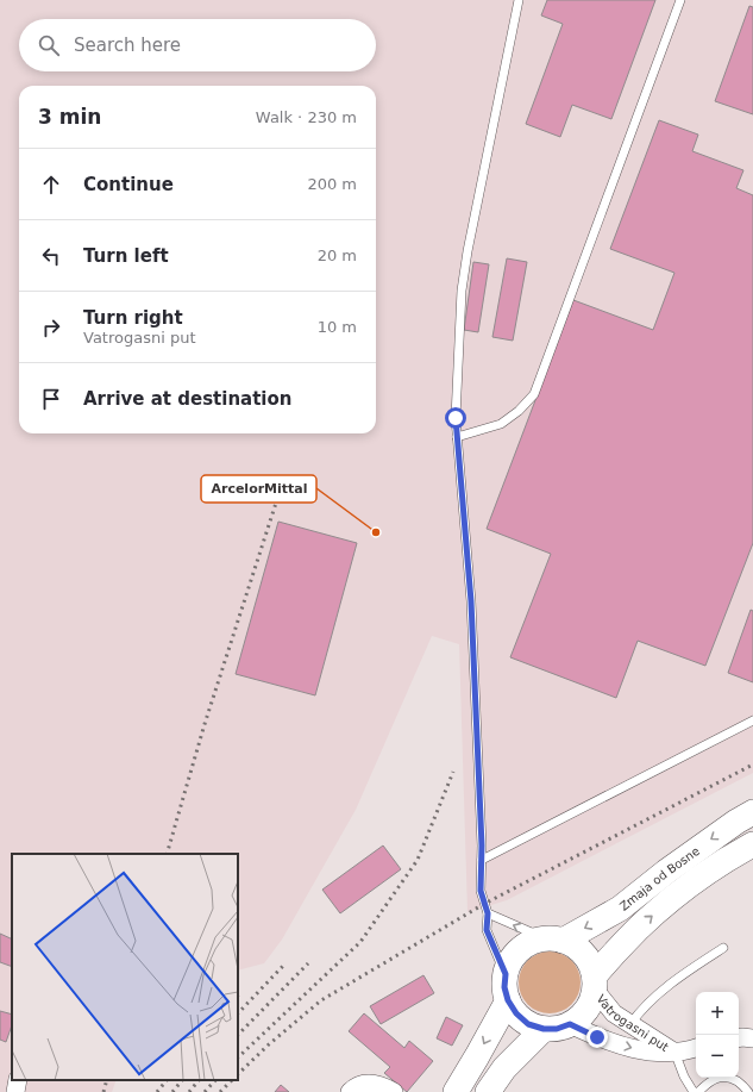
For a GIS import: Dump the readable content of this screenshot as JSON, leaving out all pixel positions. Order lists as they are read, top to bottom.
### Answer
{
  "streets": {
    "main road": ["Zmaja od Bosne"],
    "street": ["Vatrogasni put"]
  },
  "crossings": [
    ["Zmaja od Bosne", "Vatrogasni put"]
  ],
  "places": ["ArcelorMittal"],
  "page": {
    "search": "Search here",
    "heading": ["3 min", "Walk · 230 m"],
    "list": [
      ["Continue", "200 m"],
      ["Turn left", "20 m"],
      ["Turn right", "Vatrogasni put", "10 m"],
      "Arrive at destination"
    ],
    "map_buttons": ["+", "−"]
  }
}
